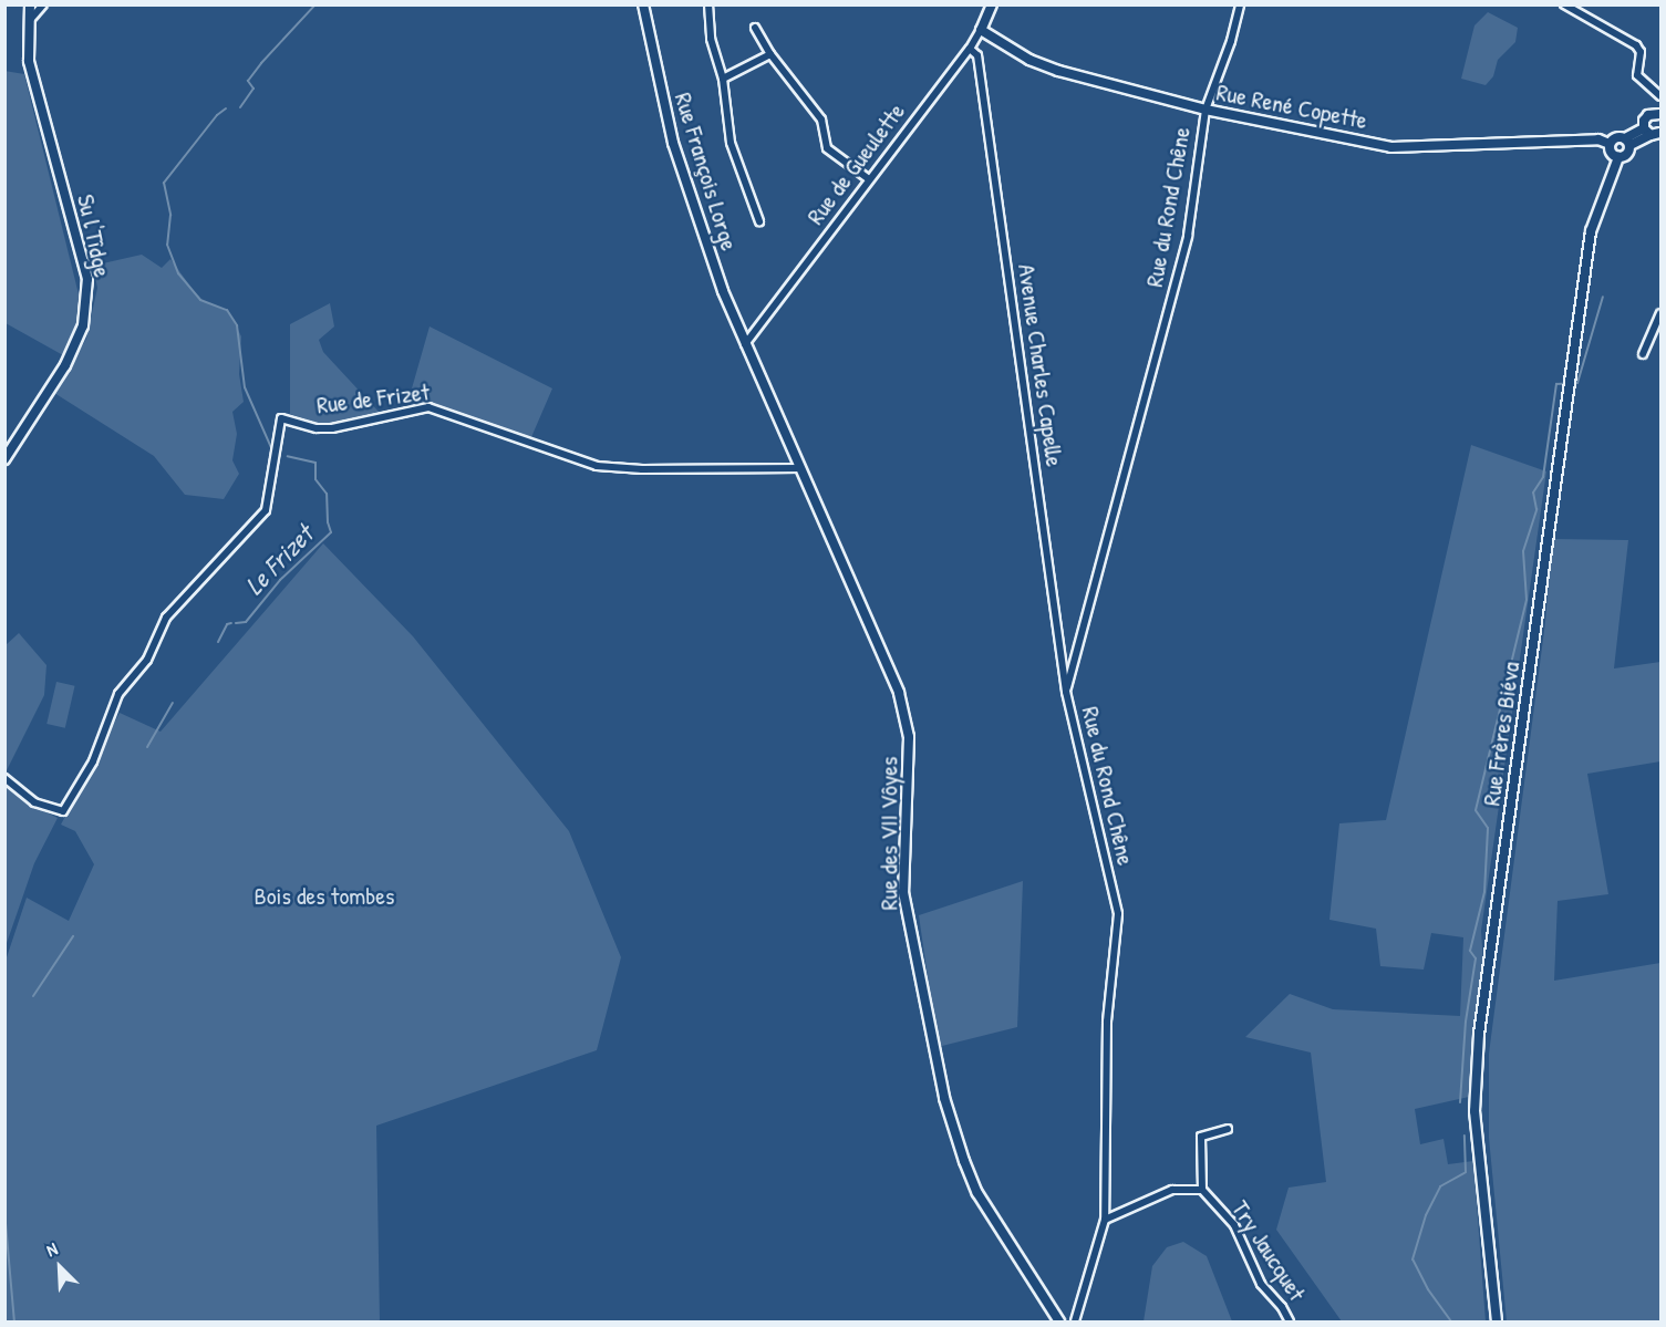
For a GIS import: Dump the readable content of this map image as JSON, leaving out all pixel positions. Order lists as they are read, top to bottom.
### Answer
{
  "streets": {
    "street": [
      "Rue René Copette",
      "Rue de Gueulette",
      "Rue François Lorge",
      "Rue du Rond Chêne",
      "Su l'Tîdge",
      "Avenue Charles Capelle",
      "Rue de Frizet",
      "Rue Frères Biéva",
      "Rue des VII Vôyes",
      "Try Jaucquet"
    ]
  },
  "crossings": [
    ["Rue René Copette", "Rue de Gueulette"],
    ["Rue René Copette", "Rue du Rond Chêne"],
    ["Rue René Copette", "Rue Frères Biéva"],
    ["Rue de Gueulette", "Rue François Lorge"],
    ["Rue de Gueulette", "Avenue Charles Capelle"],
    ["Rue de Gueulette", "Rue des VII Vôyes"],
    ["Rue François Lorge", "Rue des VII Vôyes"],
    ["Rue du Rond Chêne", "Avenue Charles Capelle"],
    ["Rue du Rond Chêne", "Try Jaucquet"],
    ["Rue de Frizet", "Rue des VII Vôyes"]
  ],
  "water": ["Le Frizet"],
  "parks": ["Bois des tombes"],
  "north": "top left"
}
